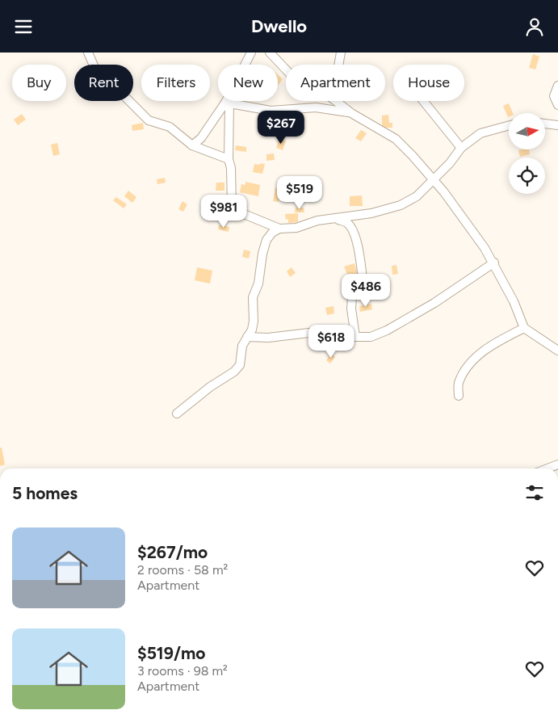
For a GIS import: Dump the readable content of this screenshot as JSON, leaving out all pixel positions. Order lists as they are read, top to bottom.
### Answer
{
  "north": "right",
  "page": {
    "header": "Dwello",
    "chip": [
      "Buy",
      "Rent",
      "Filters",
      "New",
      "Apartment",
      "House"
    ],
    "price": [
      "$267",
      "$519",
      "$981",
      "$486",
      "$618"
    ],
    "heading": "5 homes",
    "list": [
      {
        "name": "$267/mo",
        "note": "2 rooms · 58 m² · Apartment"
      },
      {
        "name": "$519/mo",
        "note": "3 rooms · 98 m² · Apartment"
      }
    ]
  }
}
